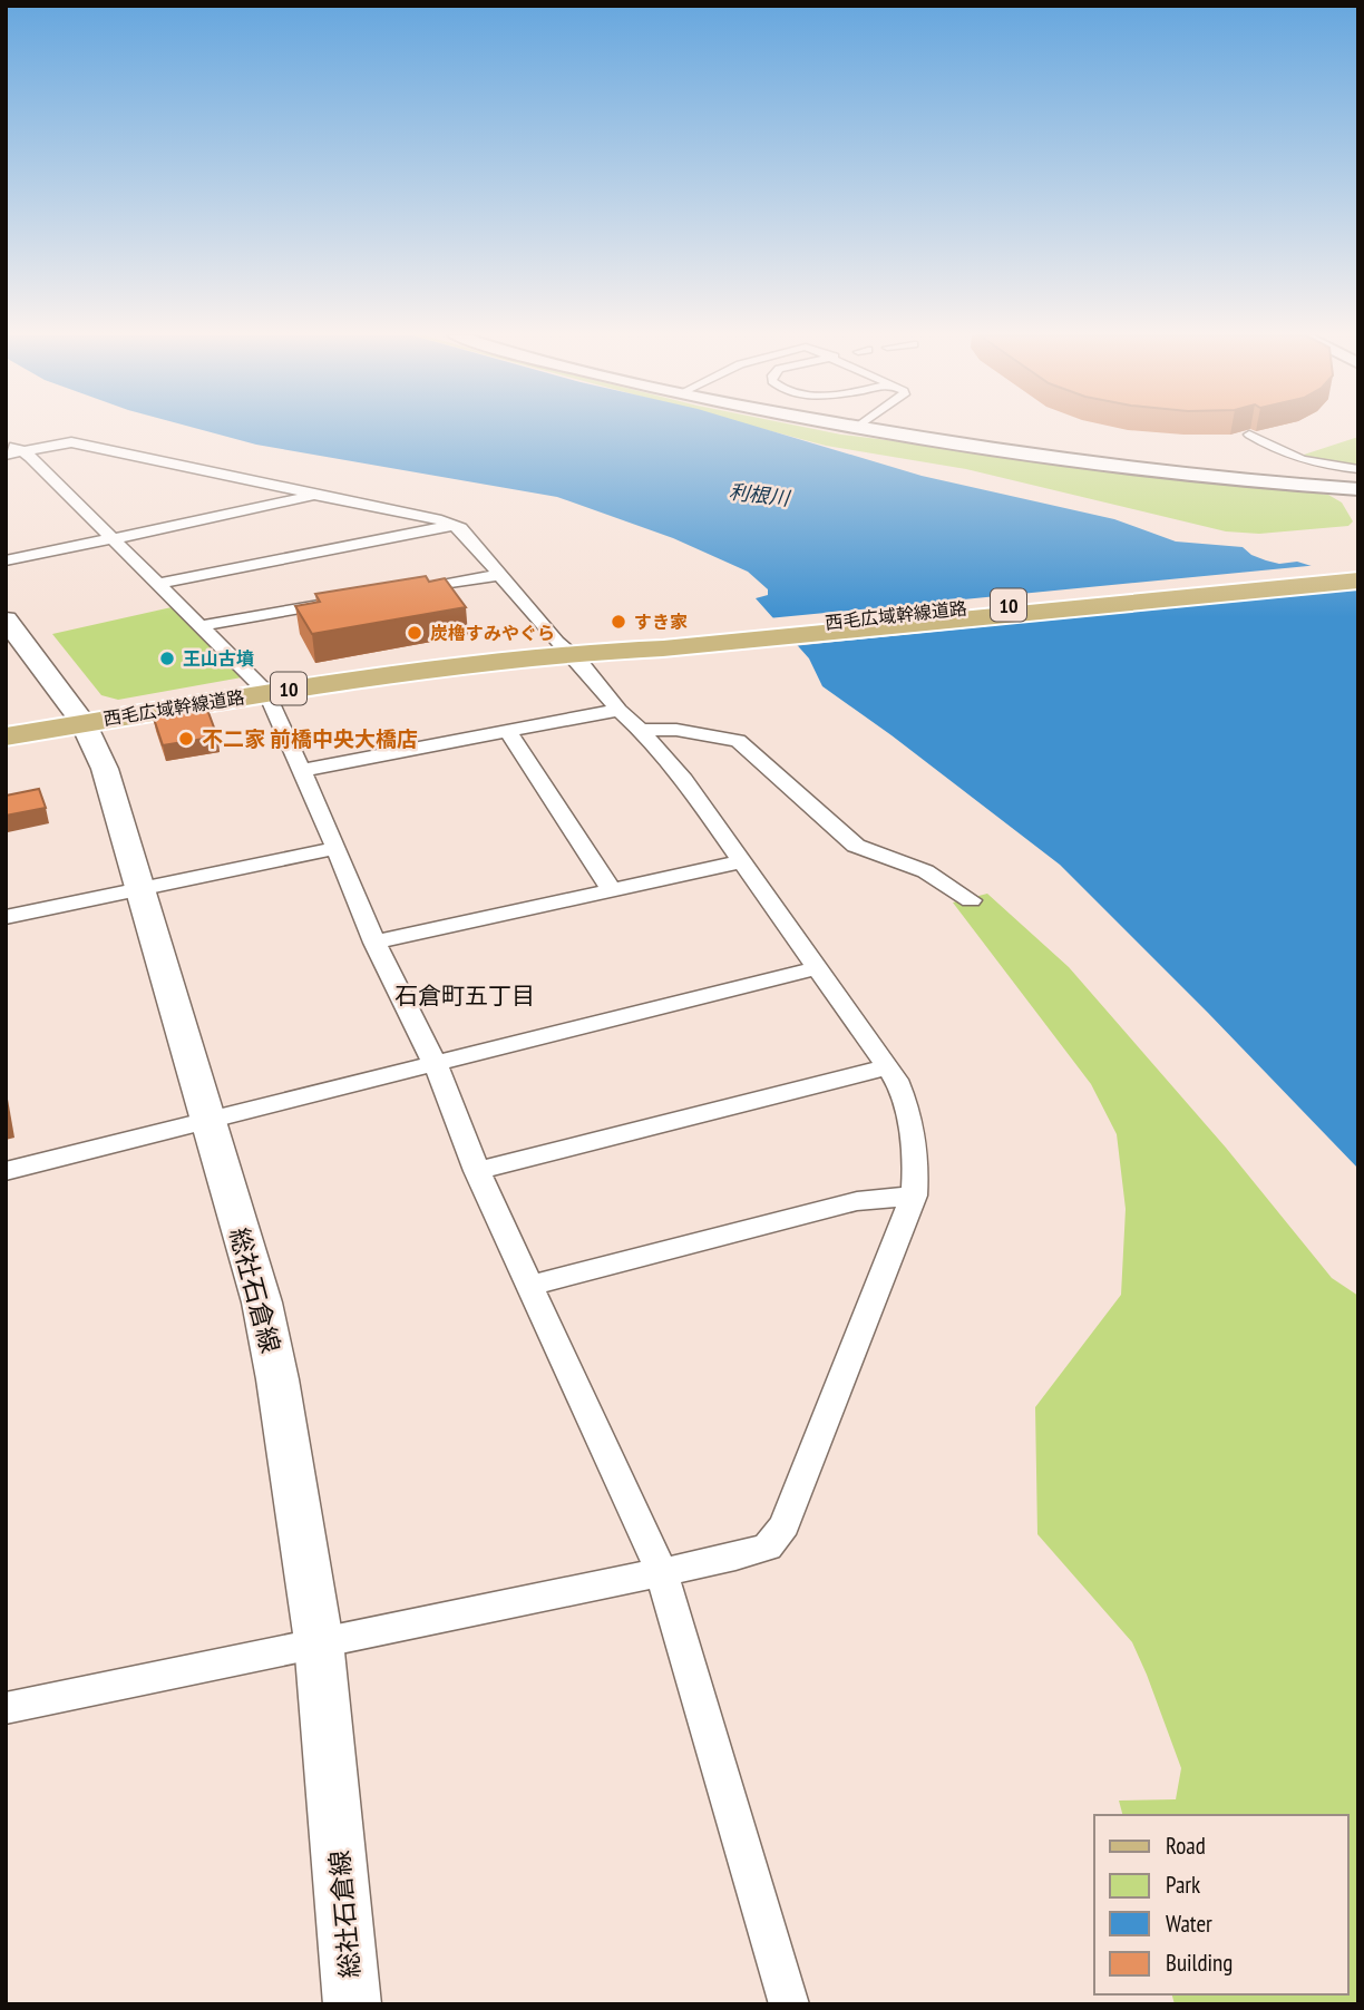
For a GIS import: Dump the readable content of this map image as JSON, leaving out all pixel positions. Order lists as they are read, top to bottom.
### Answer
{
  "streets": {
    "main road": ["10", "西毛広域幹線道路", "総社石倉線"]
  },
  "crossings": [
    ["西毛広域幹線道路", "総社石倉線"]
  ],
  "districts": ["石倉町五丁目"],
  "water": ["利根川"],
  "places": [
    "すき家",
    "炭櫓すみやぐら",
    "王山古墳",
    "不二家 前橋中央大橋店"
  ],
  "legend": [
    "Road",
    "Park",
    "Water",
    "Building"
  ]
}
